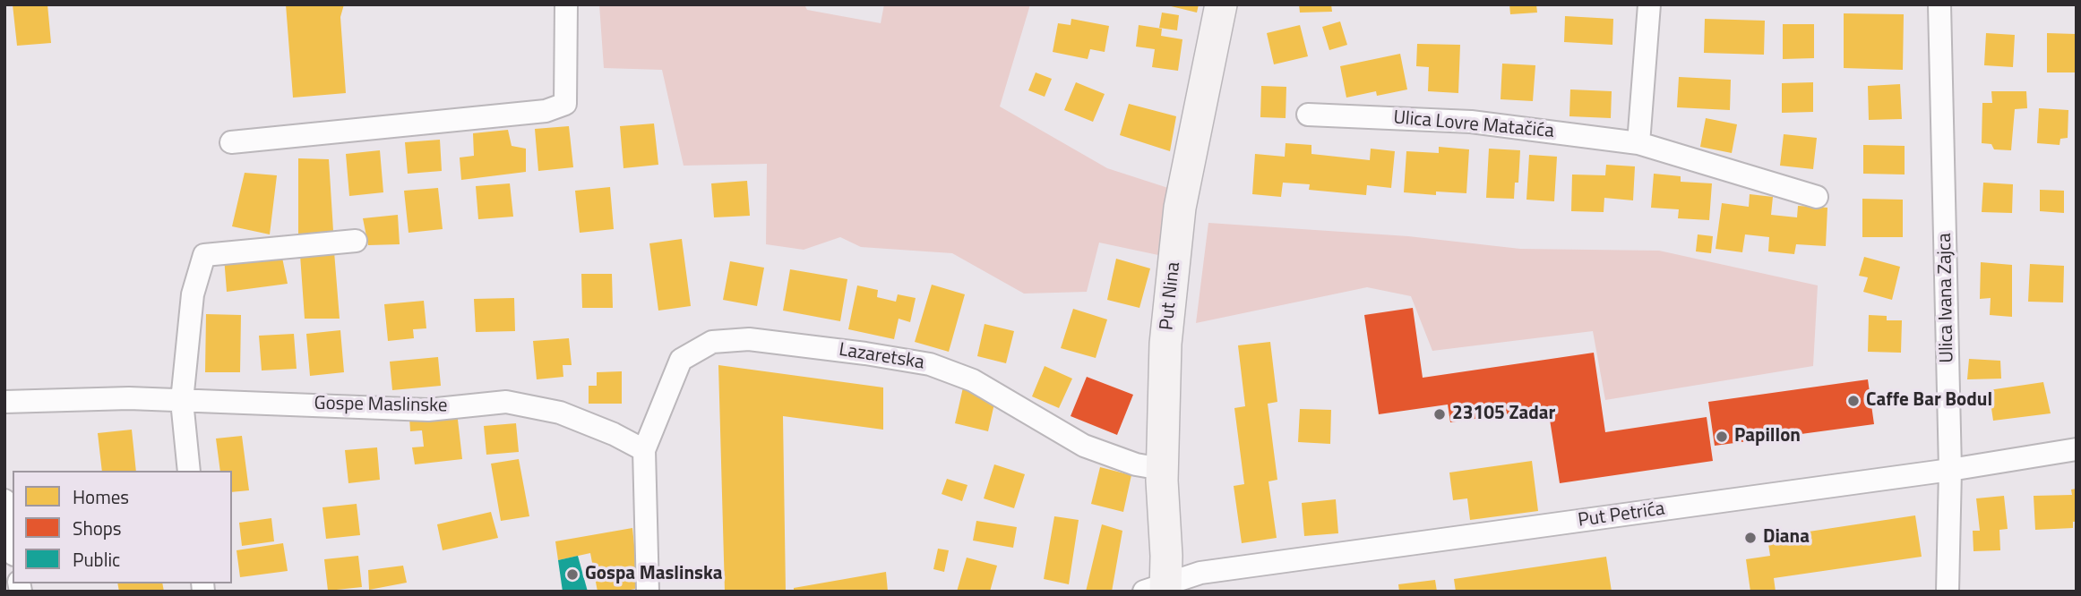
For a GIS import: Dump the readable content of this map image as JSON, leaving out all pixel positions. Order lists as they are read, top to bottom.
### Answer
{
  "streets": {
    "main road": ["Put Nina"],
    "street": [
      "Ulica Lovre Matačića",
      "Ulica Ivana Zajca",
      "Lazaretska",
      "Gospe Maslinske",
      "Put Petrića"
    ]
  },
  "crossings": [
    ["Put Nina", "Lazaretska"],
    ["Put Nina", "Put Petrića"],
    ["Ulica Ivana Zajca", "Put Petrića"],
    ["Lazaretska", "Gospe Maslinske"]
  ],
  "places": [
    "Caffe Bar Bodul",
    "23105 Zadar",
    "Papillon",
    "Diana",
    "Gospa Maslinska"
  ],
  "legend": ["Homes", "Shops", "Public"]
}
